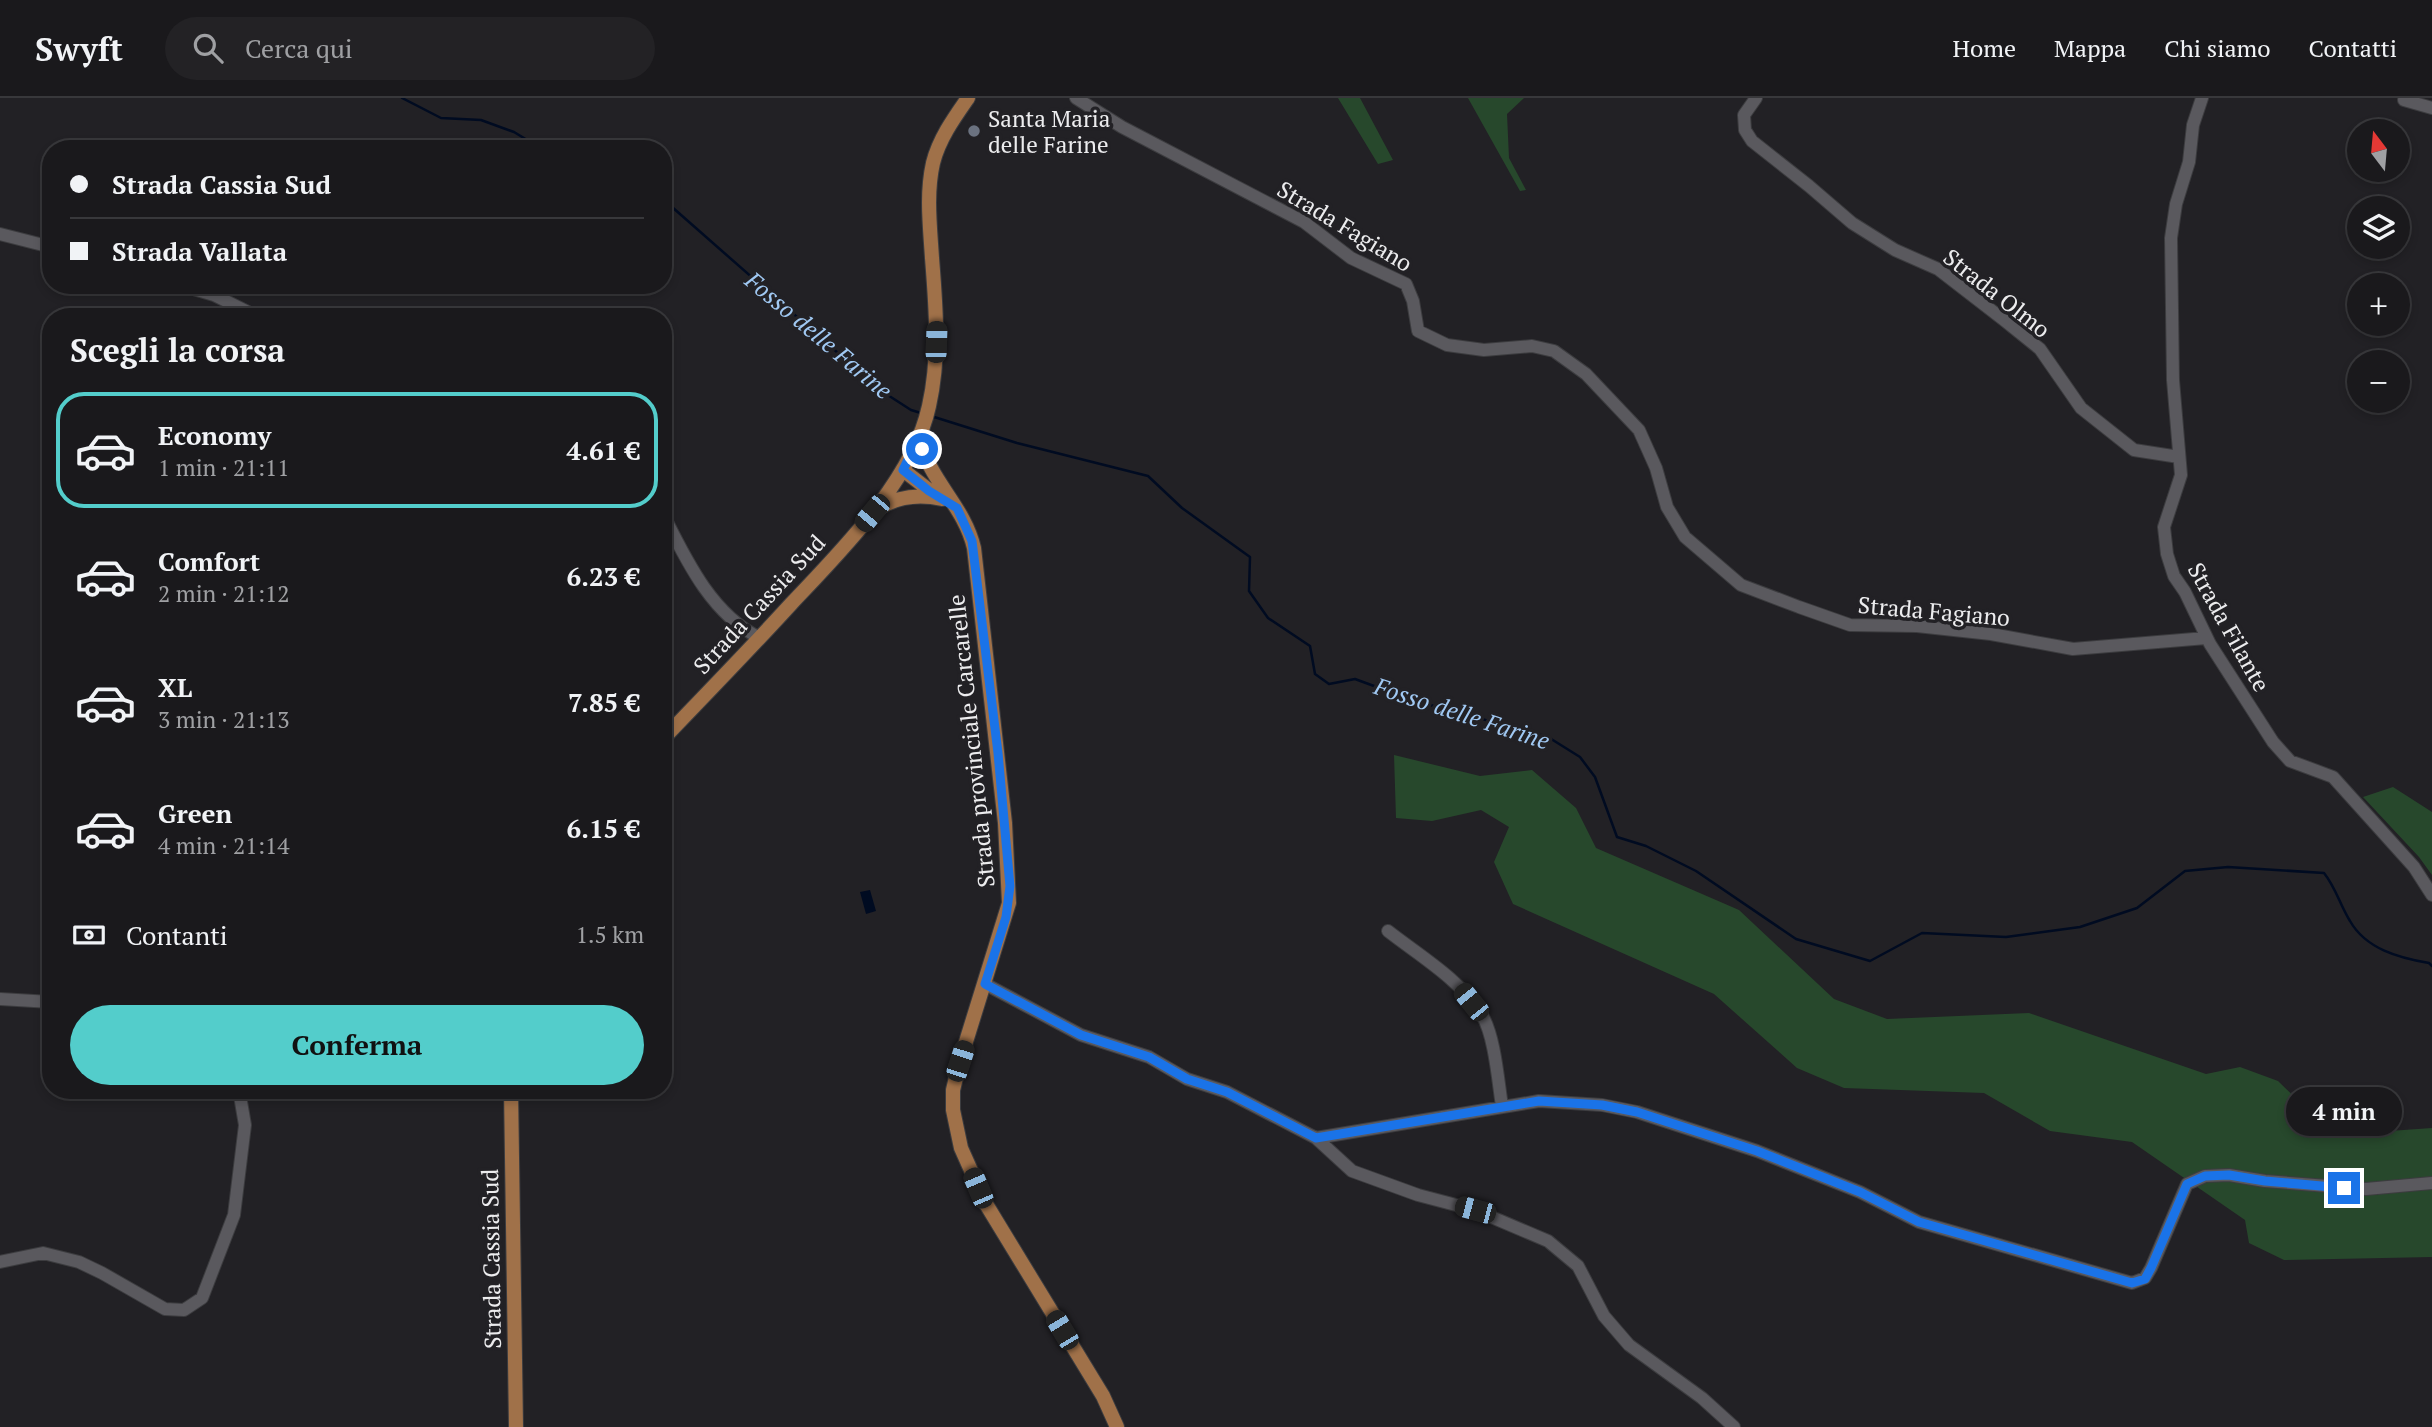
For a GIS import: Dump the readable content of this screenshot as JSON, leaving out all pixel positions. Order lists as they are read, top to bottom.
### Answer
{
  "streets": {
    "main road": ["Strada Cassia Sud", "Strada provinciale Carcarelle"],
    "street": ["Strada Fagiano", "Strada Olmo", "Strada Filante"]
  },
  "crossings": [
    ["Strada Fagiano", "Strada Filante"],
    ["Strada Olmo", "Strada Filante"]
  ],
  "water": ["Fosso delle Farine"],
  "places": ["Santa Maria delle Farine"],
  "north": "top",
  "page": {
    "header": "Swyft",
    "search": "Cerca qui",
    "nav": [
      "Home",
      "Mappa",
      "Chi siamo",
      "Contatti"
    ],
    "map_buttons": ["+", "−"],
    "banner": ["Strada Cassia Sud", "Strada Vallata"],
    "heading": "Scegli la corsa",
    "list": [
      {
        "name": "Economy",
        "note": "1 min · 21:11",
        "value": "4.61 €"
      },
      {
        "name": "Comfort",
        "note": "2 min · 21:12",
        "value": "6.23 €"
      },
      {
        "name": "XL",
        "note": "3 min · 21:13",
        "value": "7.85 €"
      },
      {
        "name": "Green",
        "note": "4 min · 21:14",
        "value": "6.15 €"
      }
    ],
    "pay": ["Contanti", "1.5 km"],
    "buttons": "Conferma",
    "bubble": "4 min"
  }
}
